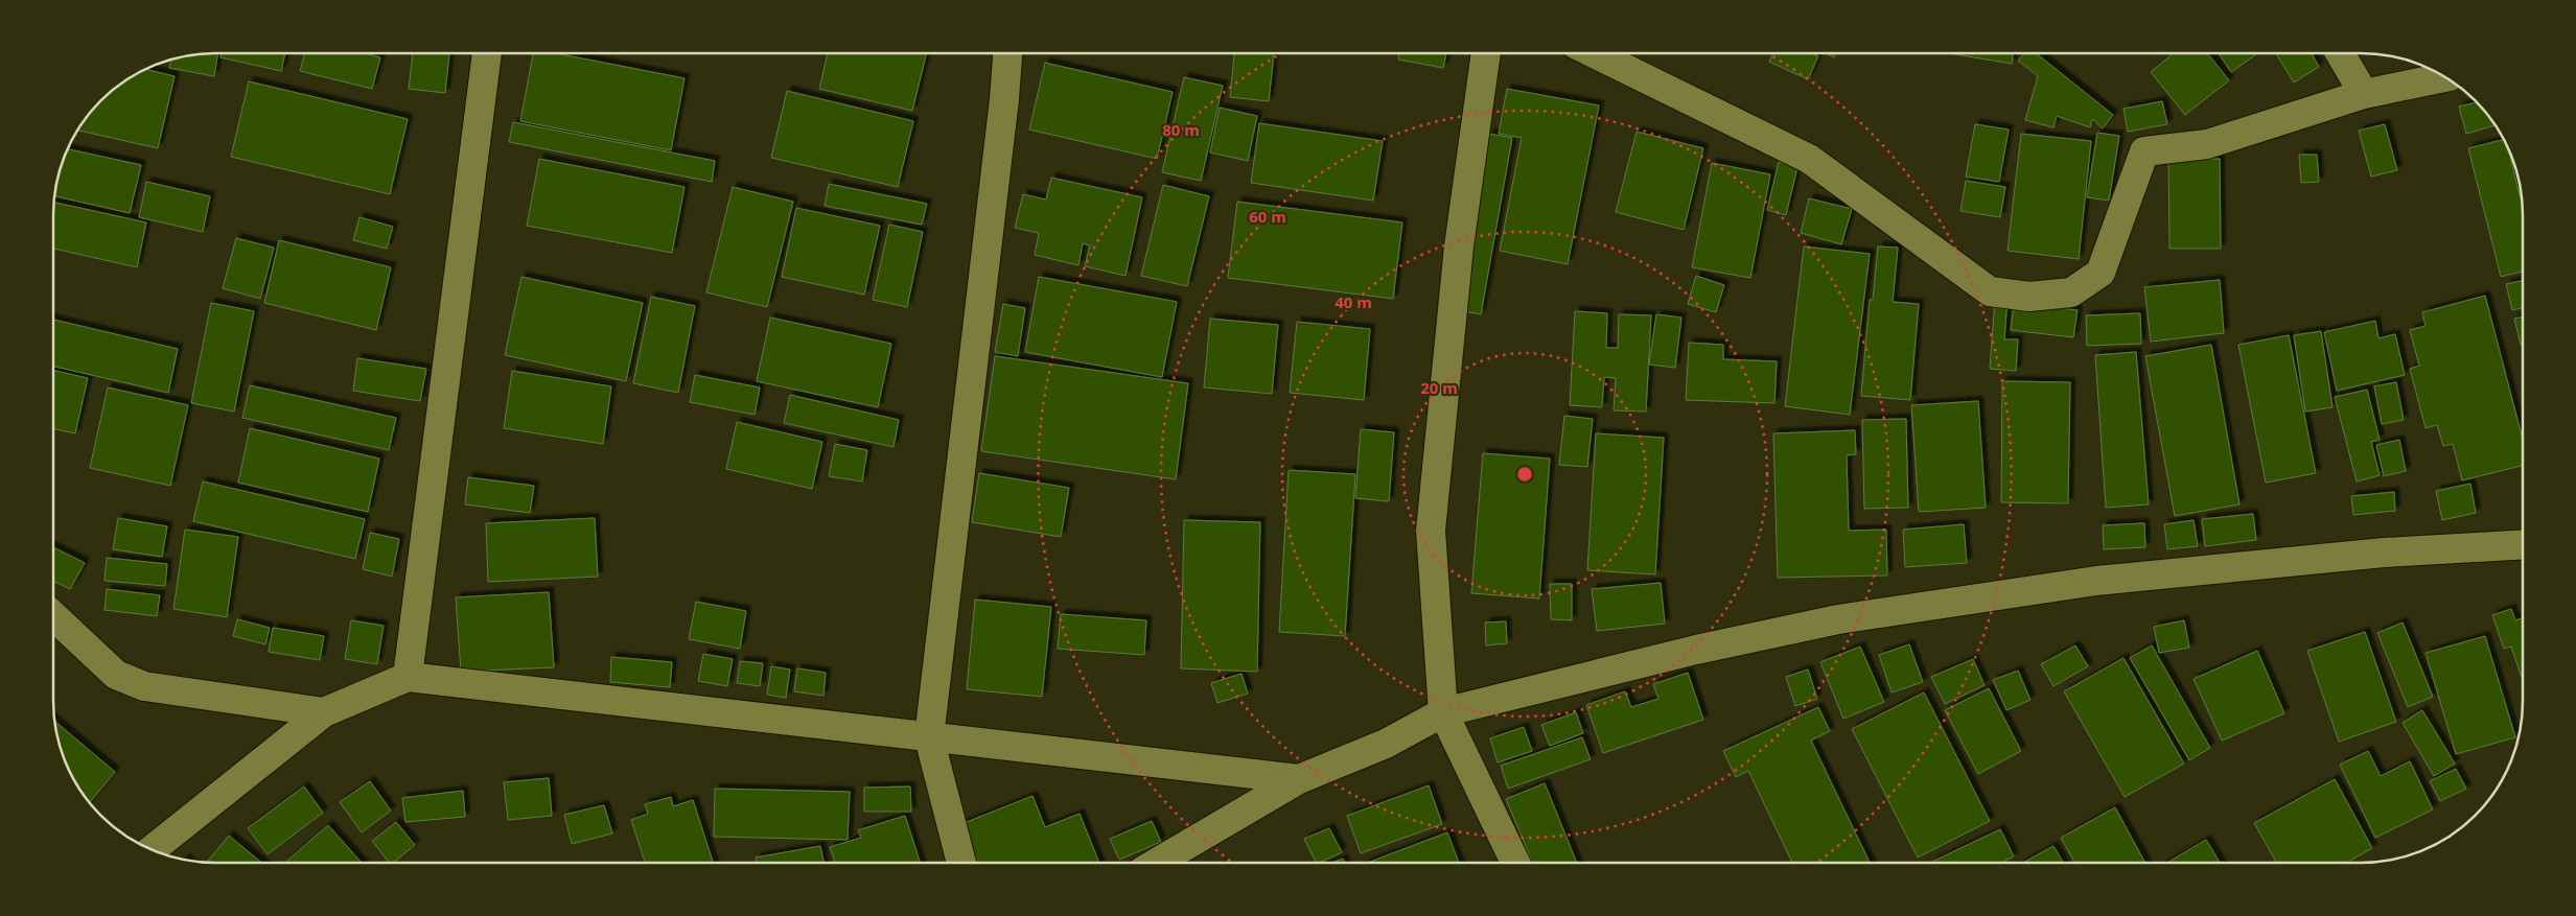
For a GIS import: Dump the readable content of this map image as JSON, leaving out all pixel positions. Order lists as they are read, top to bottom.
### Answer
{
  "rings": [
    "80 m",
    "60 m",
    "40 m",
    "20 m"
  ]
}
